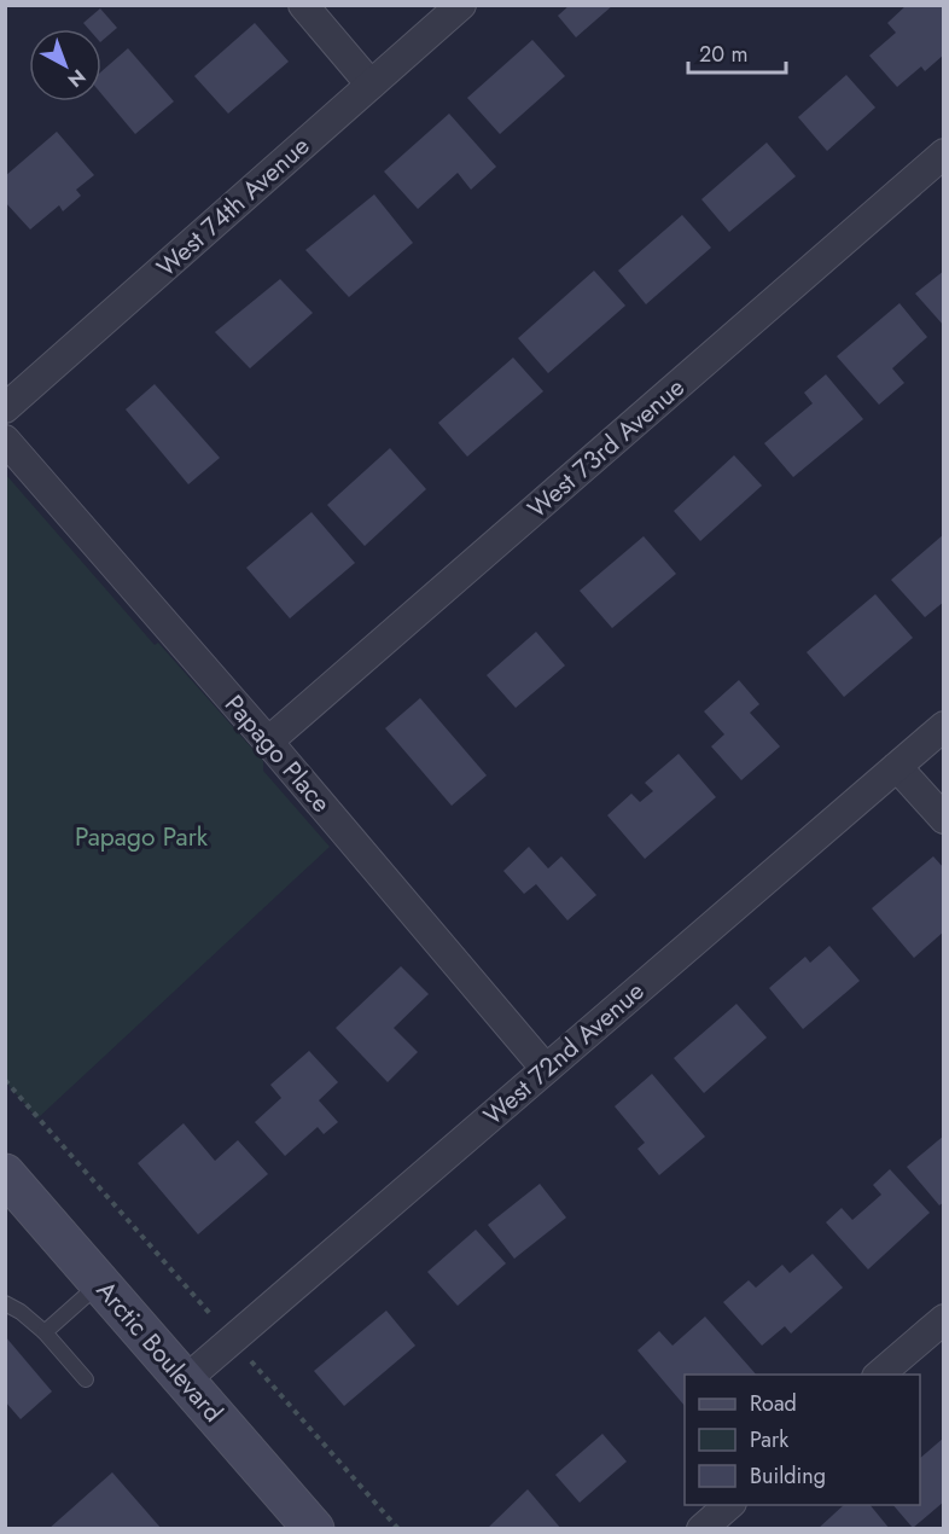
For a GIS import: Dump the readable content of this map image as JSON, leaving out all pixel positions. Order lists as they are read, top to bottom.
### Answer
{
  "streets": {
    "main road": ["Arctic Boulevard"],
    "street": [
      "West 74th Avenue",
      "West 73rd Avenue",
      "Papago Place",
      "West 72nd Avenue"
    ]
  },
  "crossings": [
    ["West 73rd Avenue", "Papago Place"],
    ["Papago Place", "West 72nd Avenue"],
    ["West 72nd Avenue", "Arctic Boulevard"]
  ],
  "parks": ["Papago Park"],
  "legend": ["Road", "Park", "Building"],
  "scale_bar": "20 m",
  "north": "bottom right"
}
